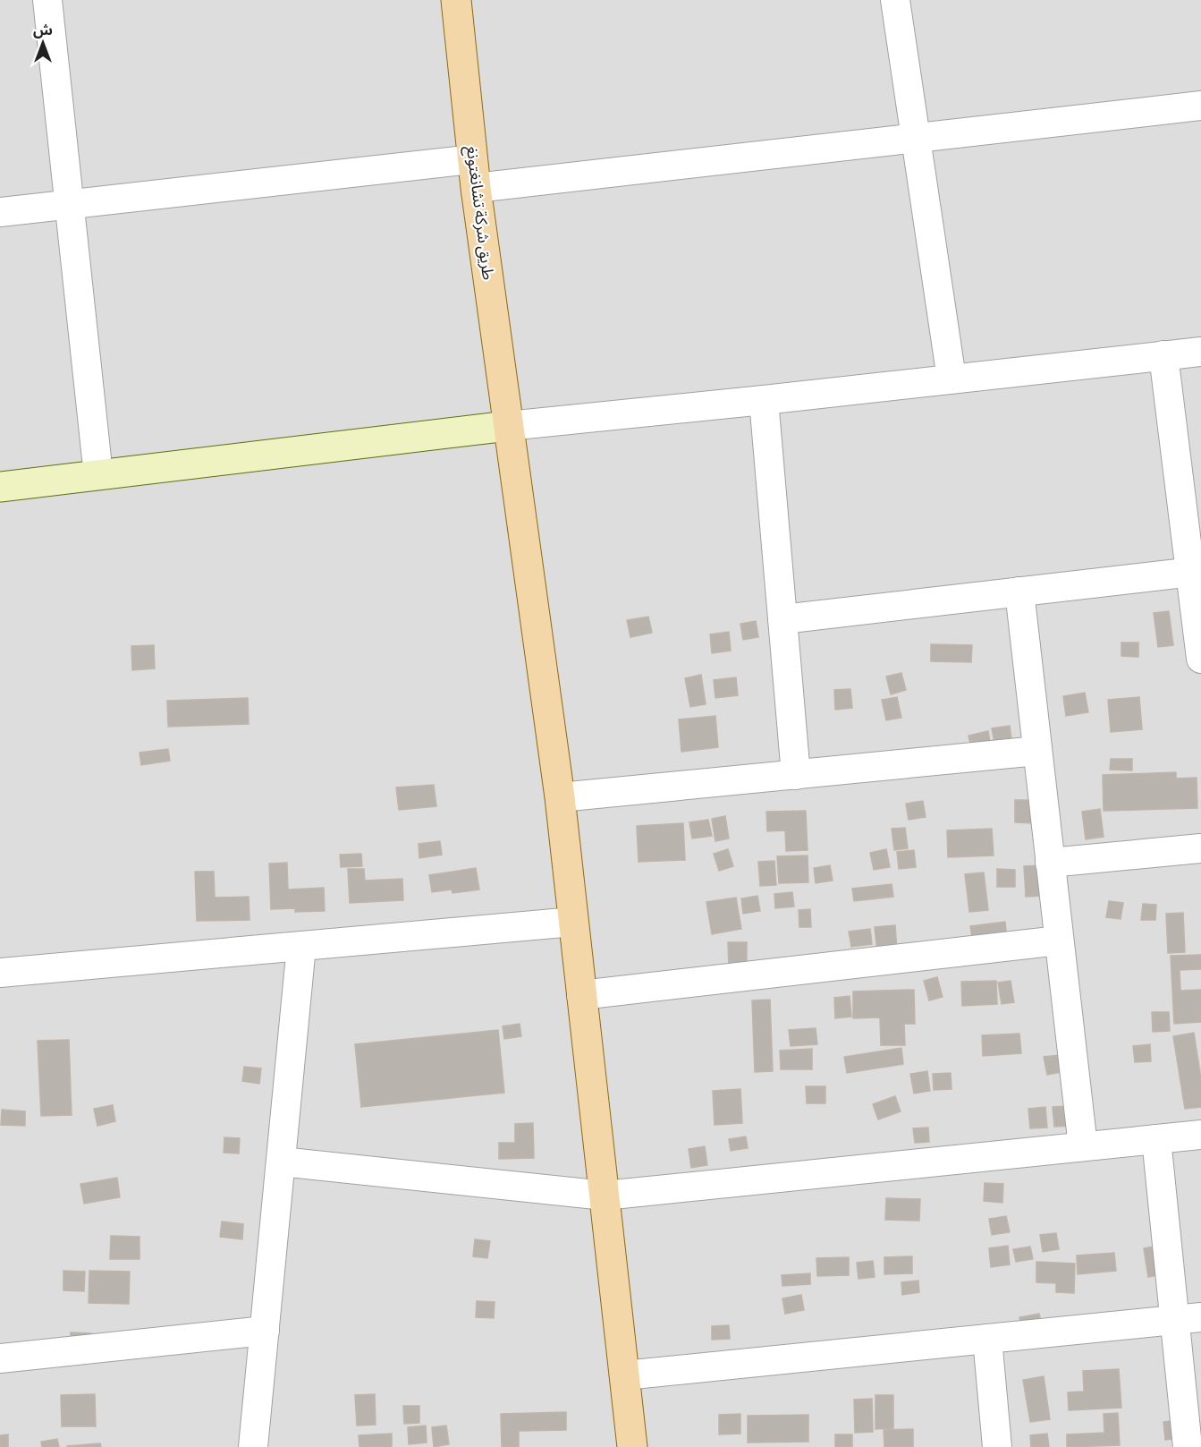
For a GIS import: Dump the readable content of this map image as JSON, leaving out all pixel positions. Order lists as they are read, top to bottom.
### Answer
{
  "streets": {
    "main road": ["طريق شركة تشانغتونغ"]
  },
  "north": "top"
}
